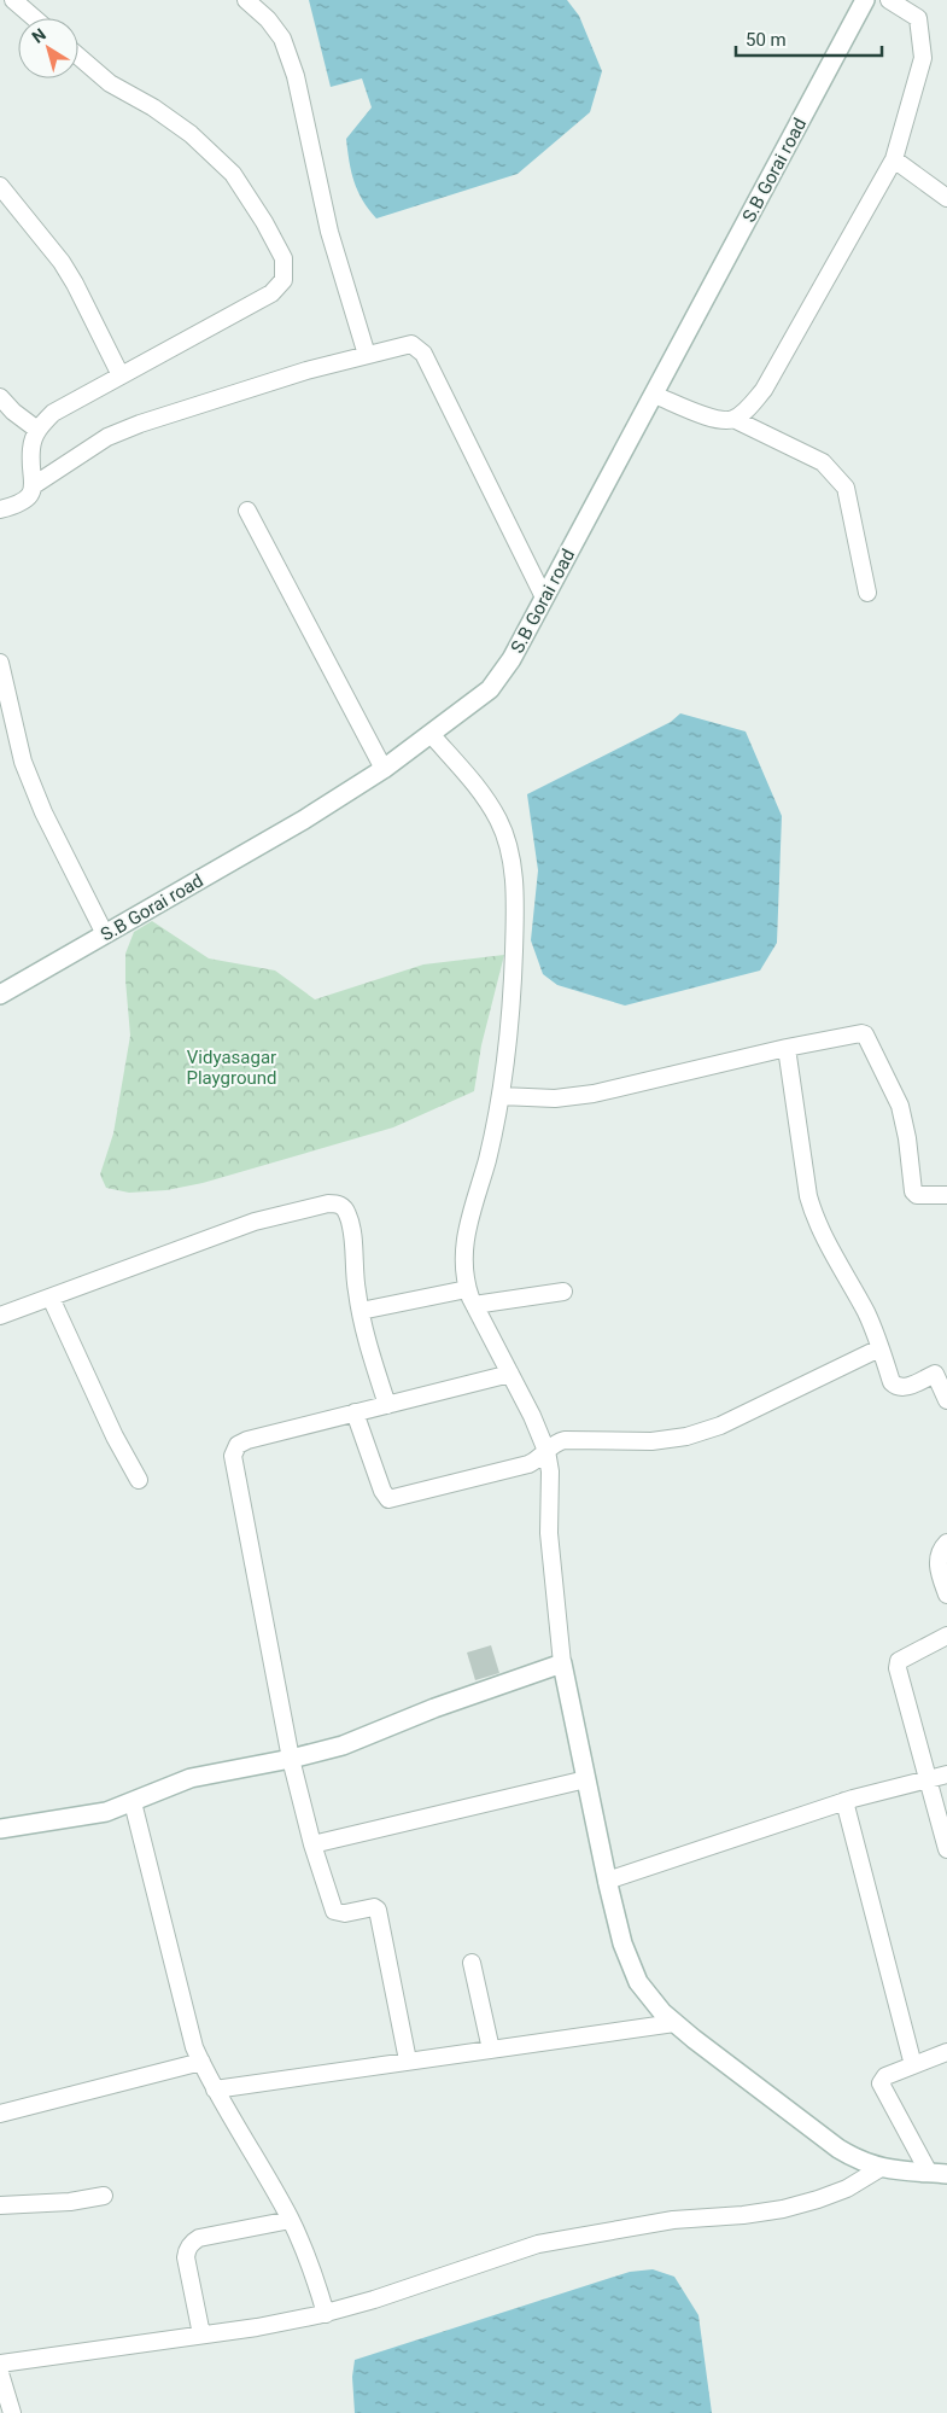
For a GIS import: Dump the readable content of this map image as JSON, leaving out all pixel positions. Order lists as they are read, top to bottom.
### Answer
{
  "streets": {
    "street": ["S.B Gorai road"]
  },
  "parks": ["Vidyasagar Playground"],
  "scale_bar": "50 m",
  "north": "top left"
}
